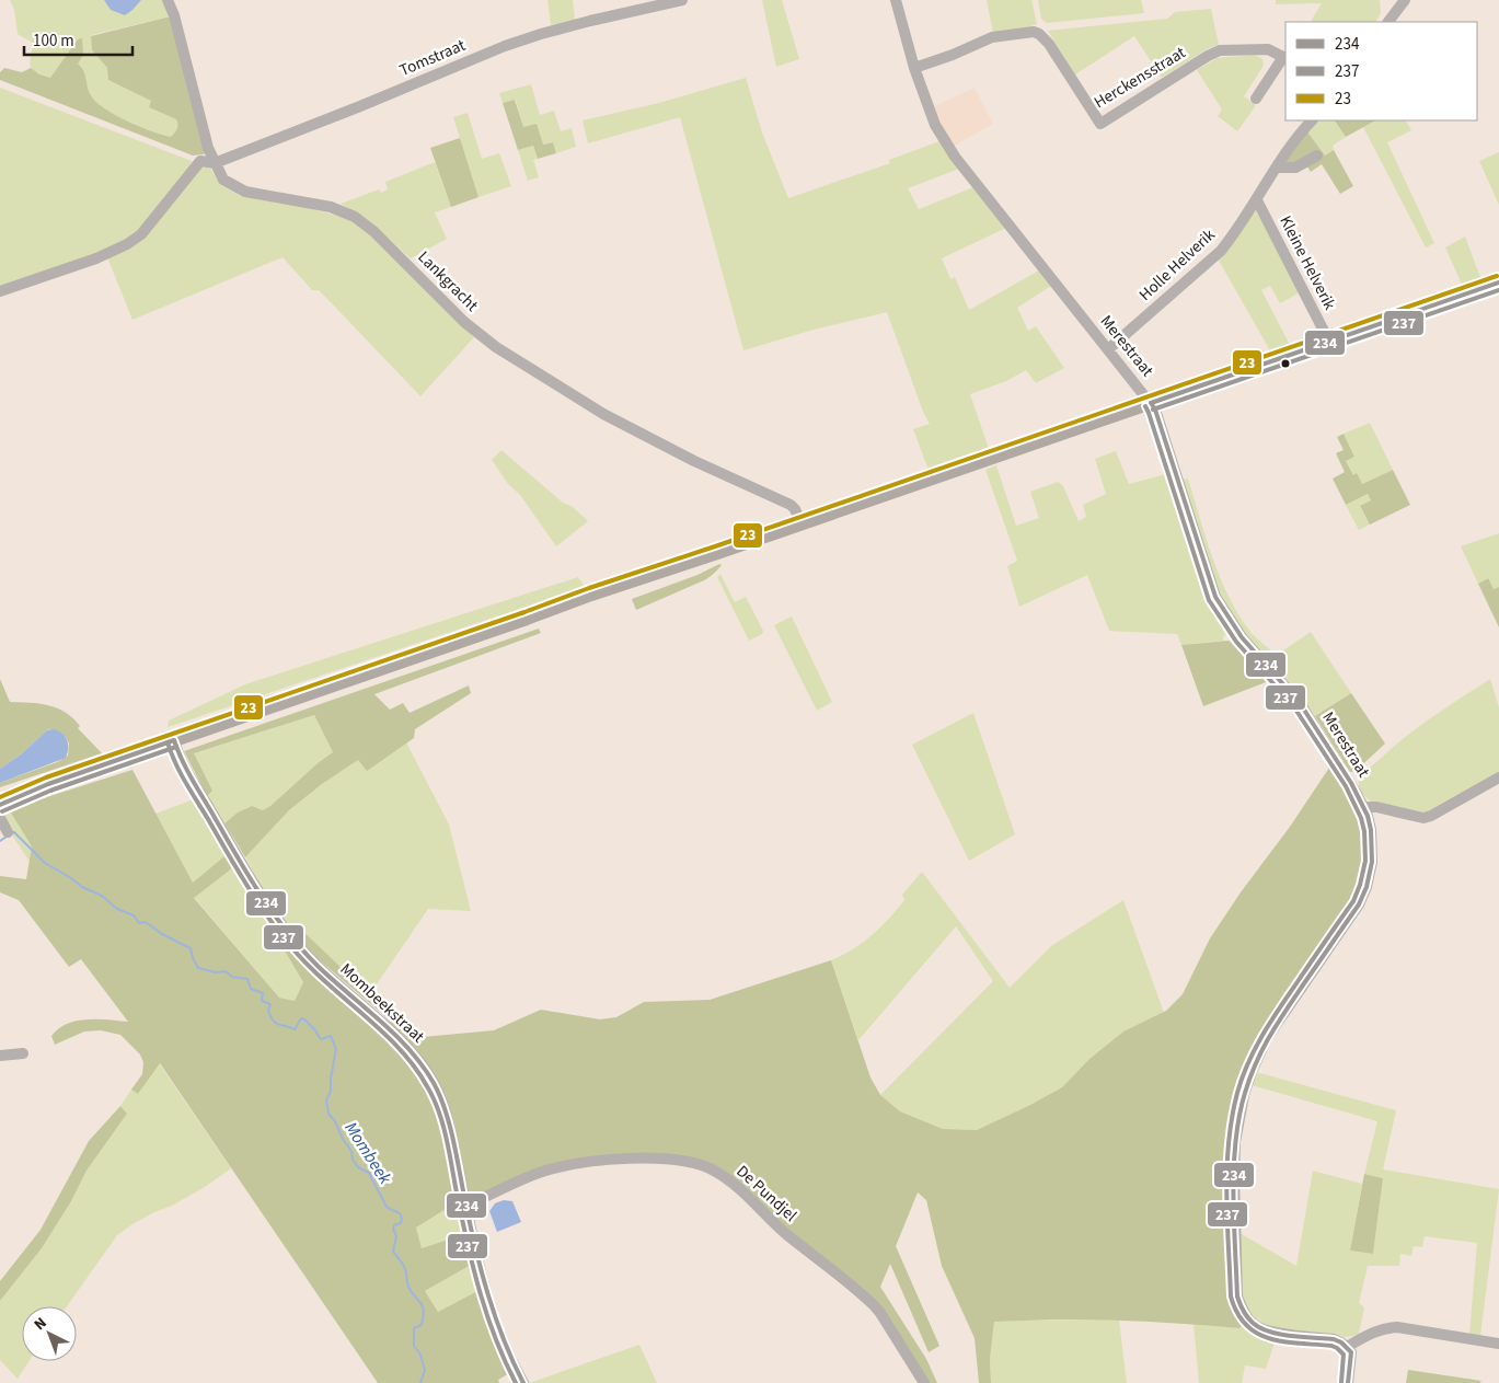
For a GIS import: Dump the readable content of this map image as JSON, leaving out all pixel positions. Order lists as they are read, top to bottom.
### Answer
{
  "streets": {
    "street": [
      "Tomstraat",
      "Herckensstraat",
      "Kleine Helverik",
      "Holle Helverik",
      "Lankgracht",
      "Merestraat",
      "Mombeekstraat",
      "De Pundjel"
    ]
  },
  "crossings": [
    ["Tomstraat", "Lankgracht"],
    ["Herckensstraat", "Merestraat"],
    ["Kleine Helverik", "Holle Helverik"],
    ["Holle Helverik", "Merestraat"],
    ["Mombeekstraat", "De Pundjel"]
  ],
  "water": ["Mombeek"],
  "lines": ["transit line 23", "transit line 234", "transit line 237"],
  "legend": ["234", "237", "23"],
  "scale_bar": "100 m",
  "north": "top left"
}
